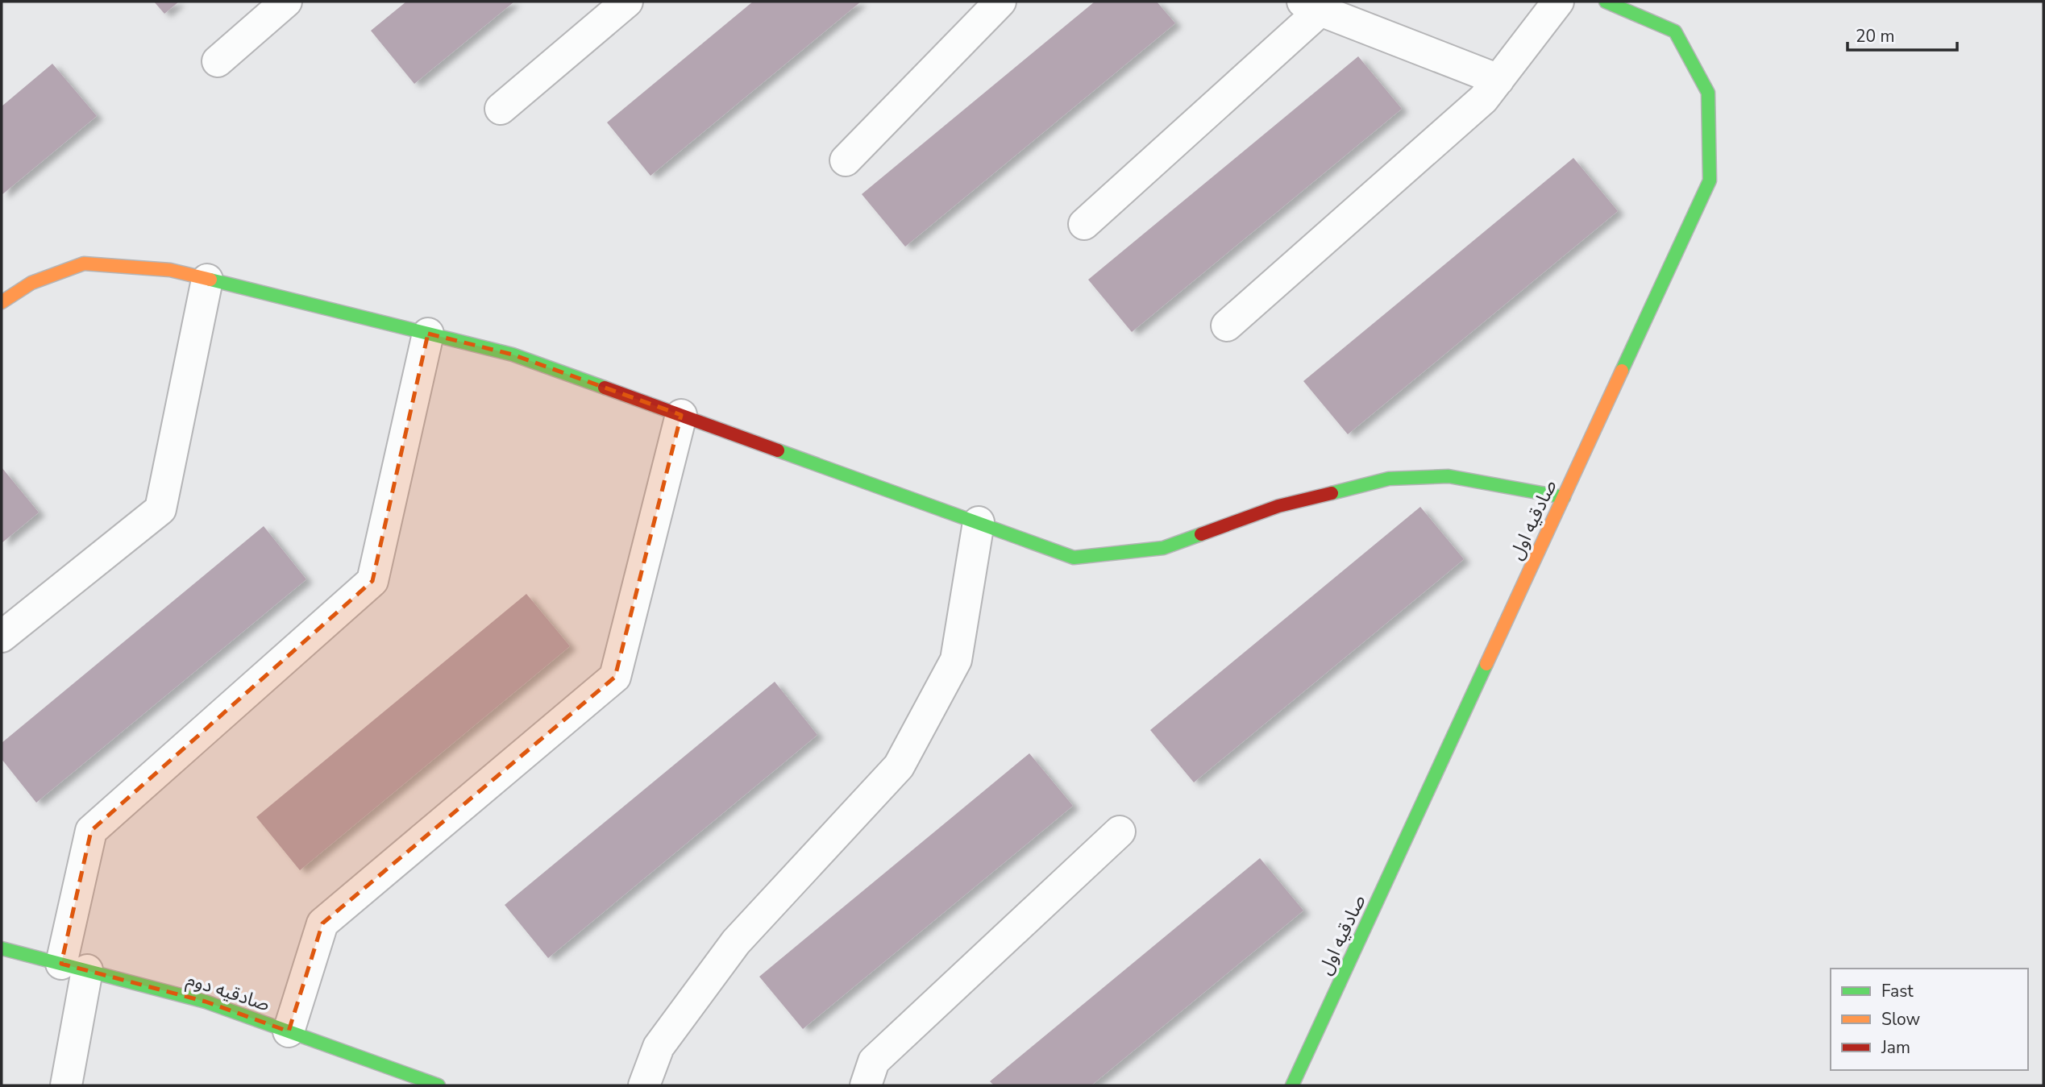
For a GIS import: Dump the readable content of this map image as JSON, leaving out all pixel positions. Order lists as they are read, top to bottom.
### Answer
{
  "streets": {
    "street": ["صادقیه اول", "صادقیه دوم"]
  },
  "legend": ["Fast", "Slow", "Jam"],
  "scale_bar": "20 m"
}
